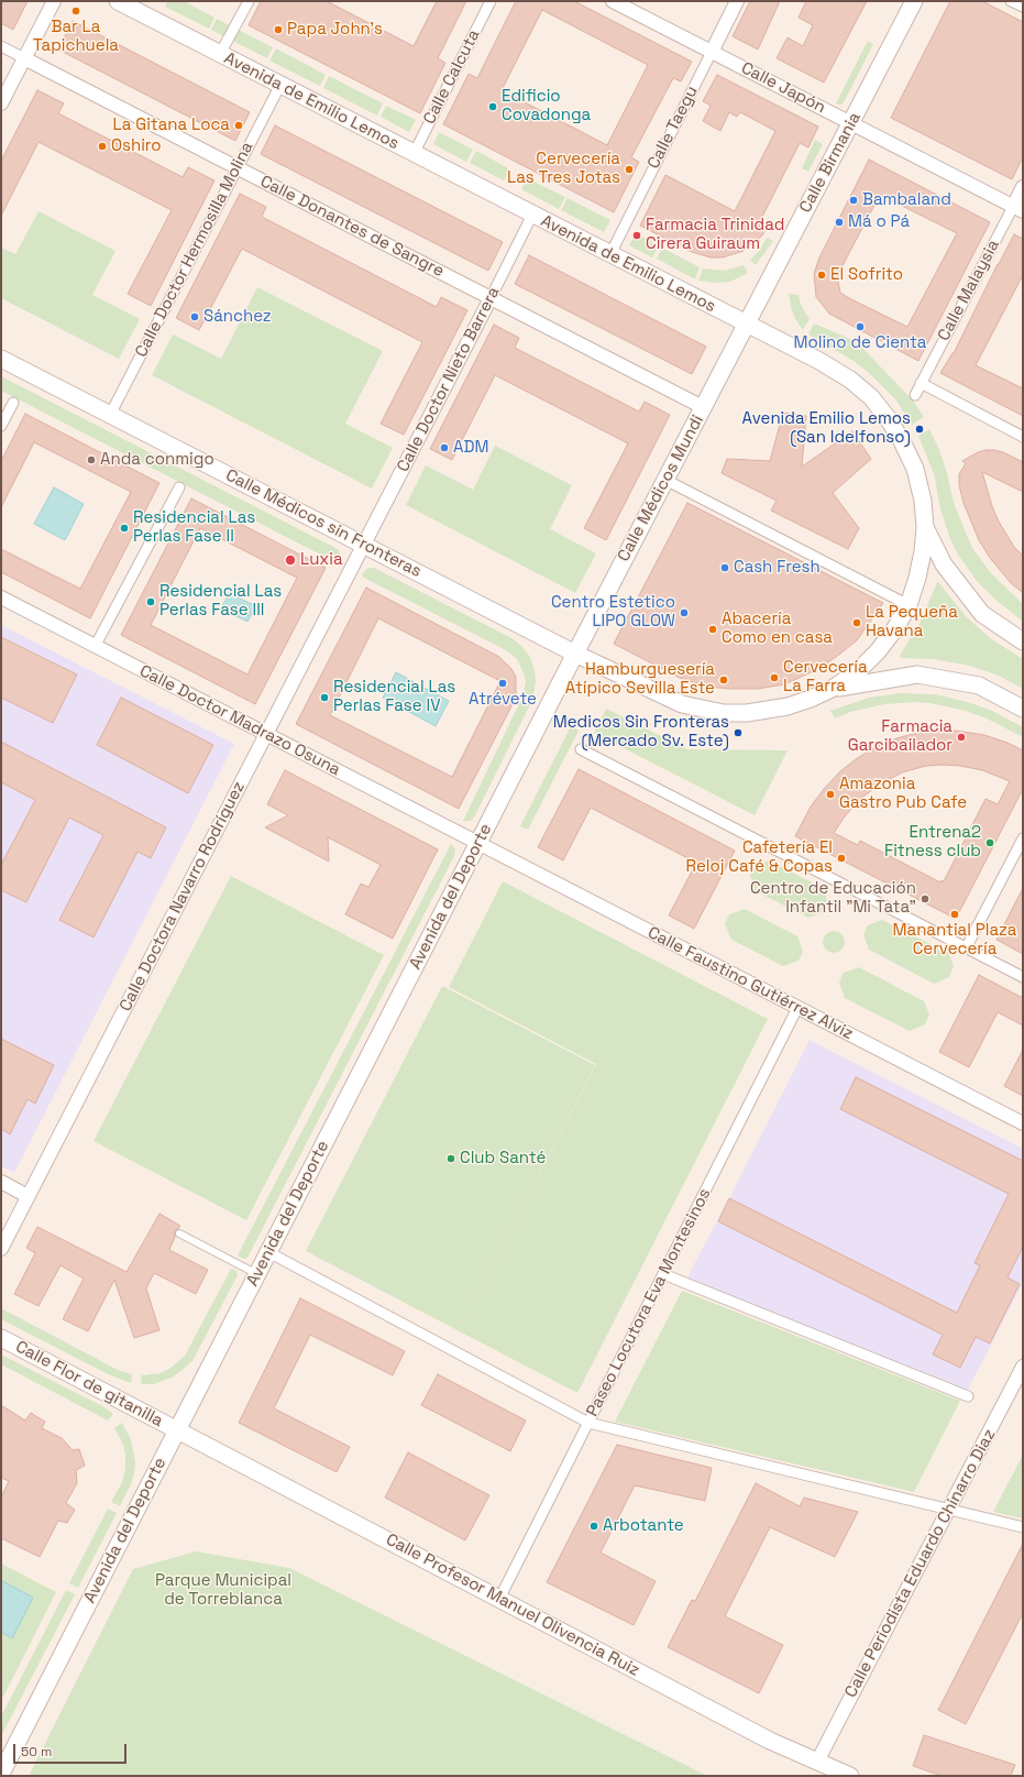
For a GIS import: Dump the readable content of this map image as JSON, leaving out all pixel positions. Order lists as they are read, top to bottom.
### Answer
{
  "streets": {
    "street": [
      "Calle Calcuta",
      "Calle Japón",
      "Avenida de Emilio Lemos",
      "Calle Taegu",
      "Calle Birmania",
      "Calle Donantes de Sangre",
      "Calle Doctor Hermosilla Molina",
      "Calle Malaysia",
      "Calle Doctor Nieto Barrera",
      "Calle Médicos Mundi",
      "Calle Médicos sin Fronteras",
      "Calle Doctor Madrazo Osuna",
      "Calle Doctora Navarro Rodríguez",
      "Avenida del Deporte",
      "Calle Faustino Gutiérrez Alviz",
      "Paseo Locutora Eva Montesinos",
      "Calle Flor de gitanilla",
      "Calle Periodista Eduardo Chinarro Diaz",
      "Calle Profesor Manuel Olivencia Ruiz"
    ]
  },
  "crossings": [
    ["Calle Calcuta", "Avenida de Emilio Lemos"],
    ["Calle Japón", "Calle Taegu"],
    ["Calle Japón", "Calle Birmania"],
    ["Calle Japón", "Calle Malaysia"],
    ["Avenida de Emilio Lemos", "Calle Taegu"],
    ["Avenida de Emilio Lemos", "Calle Birmania"],
    ["Avenida de Emilio Lemos", "Calle Doctor Hermosilla Molina"],
    ["Avenida de Emilio Lemos", "Calle Doctor Nieto Barrera"],
    ["Avenida de Emilio Lemos", "Calle Médicos Mundi"],
    ["Calle Birmania", "Calle Médicos Mundi"],
    ["Calle Donantes de Sangre", "Calle Doctor Hermosilla Molina"],
    ["Calle Donantes de Sangre", "Calle Doctor Nieto Barrera"],
    ["Calle Donantes de Sangre", "Calle Médicos Mundi"],
    ["Calle Doctor Hermosilla Molina", "Calle Médicos sin Fronteras"],
    ["Calle Doctor Nieto Barrera", "Calle Médicos sin Fronteras"],
    ["Calle Doctor Nieto Barrera", "Calle Doctora Navarro Rodríguez"],
    ["Calle Médicos Mundi", "Calle Médicos sin Fronteras"],
    ["Calle Médicos Mundi", "Avenida del Deporte"],
    ["Calle Médicos sin Fronteras", "Calle Doctora Navarro Rodríguez"],
    ["Calle Médicos sin Fronteras", "Avenida del Deporte"],
    ["Calle Doctor Madrazo Osuna", "Calle Doctora Navarro Rodríguez"],
    ["Calle Doctor Madrazo Osuna", "Avenida del Deporte"],
    ["Calle Doctor Madrazo Osuna", "Calle Faustino Gutiérrez Alviz"],
    ["Avenida del Deporte", "Calle Faustino Gutiérrez Alviz"],
    ["Avenida del Deporte", "Calle Flor de gitanilla"],
    ["Avenida del Deporte", "Calle Profesor Manuel Olivencia Ruiz"],
    ["Calle Faustino Gutiérrez Alviz", "Paseo Locutora Eva Montesinos"],
    ["Paseo Locutora Eva Montesinos", "Calle Profesor Manuel Olivencia Ruiz"],
    ["Calle Flor de gitanilla", "Calle Profesor Manuel Olivencia Ruiz"],
    ["Calle Periodista Eduardo Chinarro Diaz", "Calle Profesor Manuel Olivencia Ruiz"]
  ],
  "parks": ["Parque Municipal de Torreblanca"],
  "places": [
    "Bar La Tapichuela",
    "Papa John's",
    "Edificio Covadonga",
    "La Gitana Loca",
    "Oshiro",
    "Cervecería Las Tres Jotas",
    "Bambaland",
    "Má o Pá",
    "Farmacia Trinidad Cirera Guiraum",
    "El Sofrito",
    "Sánchez",
    "Molino de Cienta",
    "Avenida Emilio Lemos (San Idelfonso)",
    "ADM",
    "Anda conmigo",
    "Residencial Las Perlas Fase II",
    "Luxia",
    "Cash Fresh",
    "Residencial Las Perlas Fase III",
    "Centro Estetico LIPO GLOW",
    "La Pequeña Havana",
    "Abacería Como en casa",
    "Cervecería La Farra",
    "Hamburguesería Atípico Sevilla Este",
    "Atrévete",
    "Residencial Las Perlas Fase IV",
    "Medicos Sin Fronteras (Mercado Sv. Este)",
    "Farmacia Garcibailador",
    "Amazonia Gastro Pub Cafe",
    "Entrena2 Fitness club",
    "Cafetería El Reloj Café & Copas",
    "Centro de Educación Infantil \"Mi Tata\"",
    "Manantial Plaza Cervecería",
    "Club Santé",
    "Arbotante"
  ],
  "scale_bar": "50 m"
}
